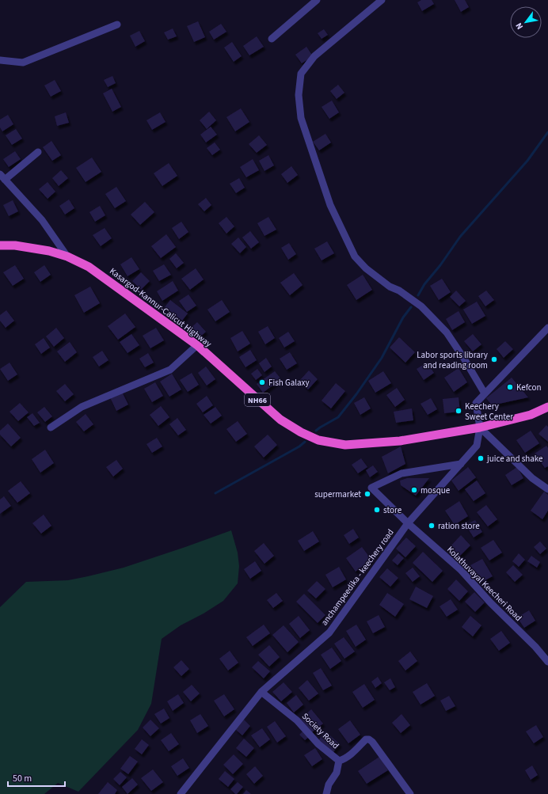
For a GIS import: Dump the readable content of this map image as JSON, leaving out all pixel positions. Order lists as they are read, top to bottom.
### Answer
{
  "streets": {
    "highway": ["Kasargod-Kannur-Calicut Highway", "NH66"],
    "street": ["anchampeedika - keechery road", "Kolathuvayal Keecheri Road", "Society Road"]
  },
  "crossings": [
    ["anchampeedika - keechery road", "Kolathuvayal Keecheri Road"],
    ["anchampeedika - keechery road", "Society Road"]
  ],
  "places": [
    "Labor sports library and reading room",
    "Fish Galaxy",
    "Kefcon",
    "Keechery Sweet Center",
    "juice and shake",
    "mosque",
    "supermarket",
    "store",
    "ration store"
  ],
  "scale_bar": "50 m",
  "north": "bottom left"
}
